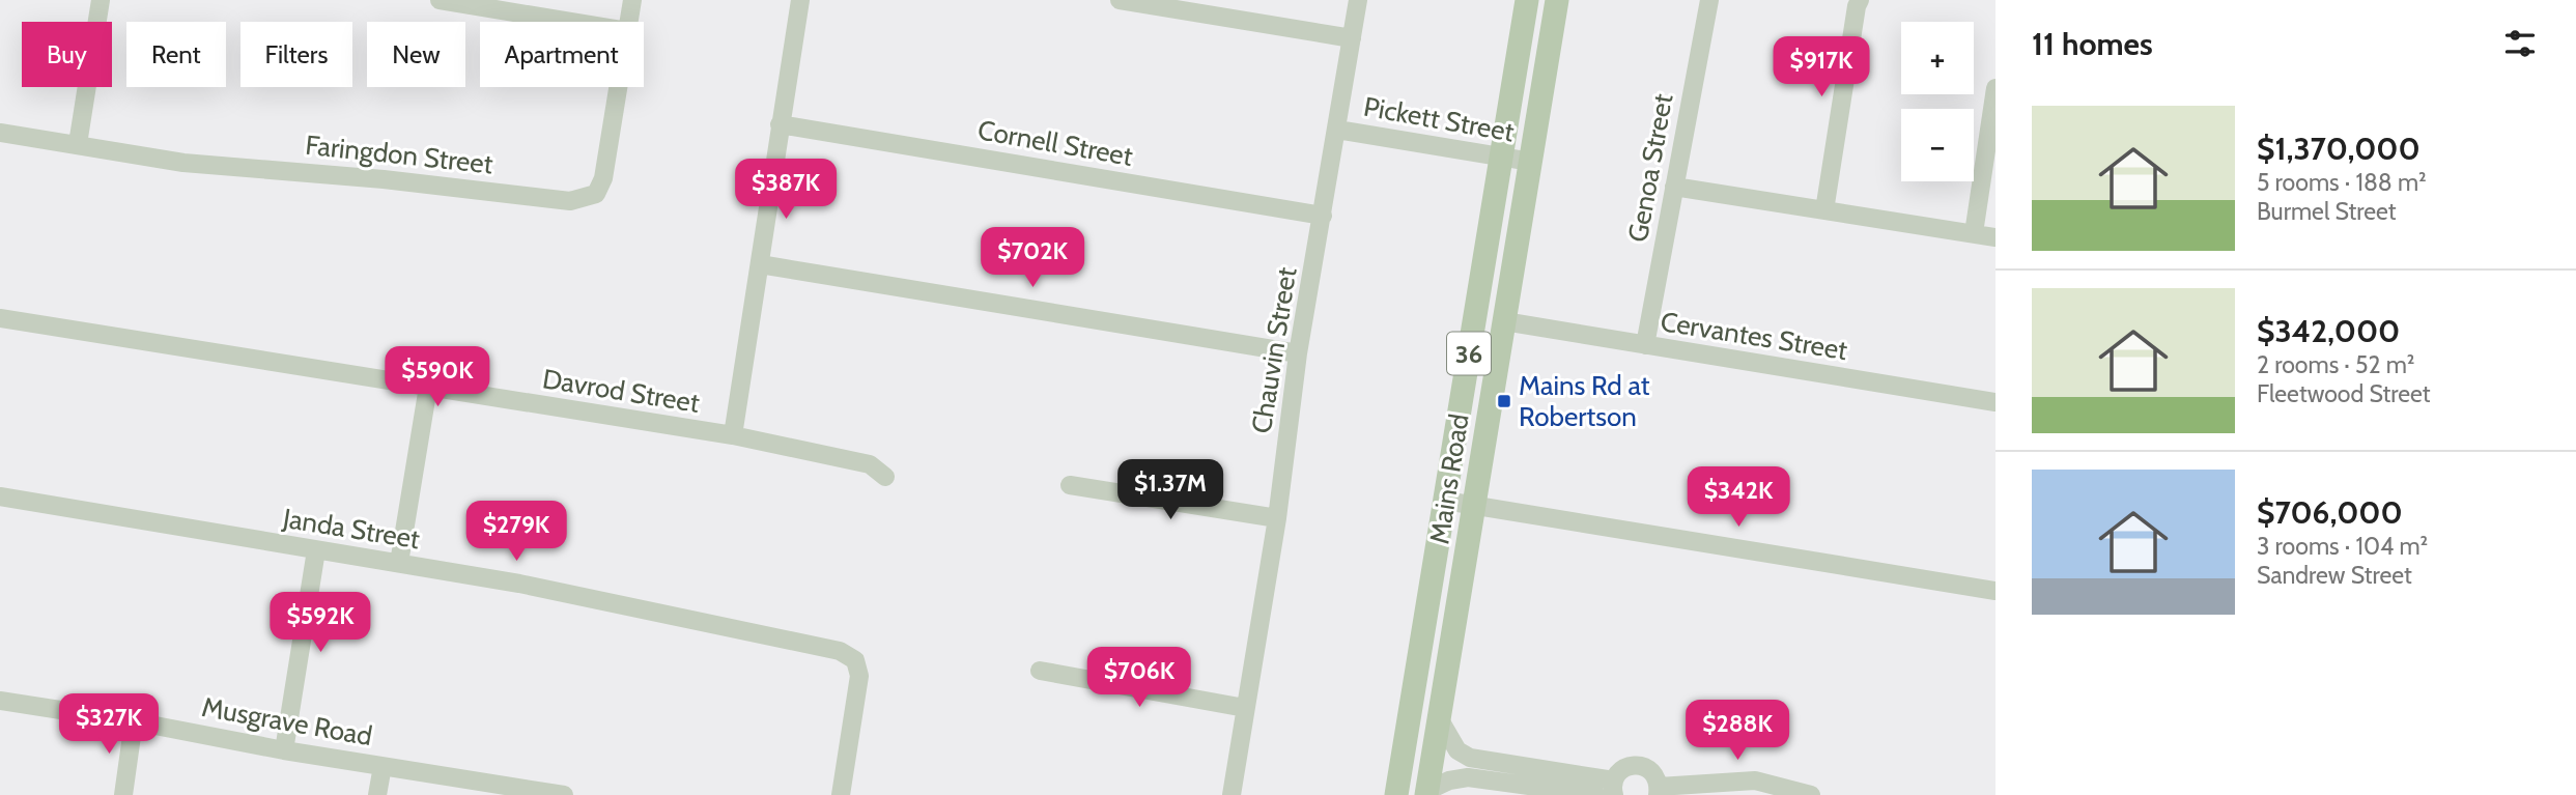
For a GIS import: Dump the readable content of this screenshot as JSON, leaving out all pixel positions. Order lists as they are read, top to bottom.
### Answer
{
  "streets": {
    "main road": ["36", "Mains Road"],
    "street": [
      "Pickett Street",
      "Cornell Street",
      "Faringdon Street",
      "Genoa Street",
      "Cervantes Street",
      "Chauvin Street",
      "Davrod Street",
      "Janda Street",
      "Musgrave Road"
    ]
  },
  "crossings": [
    ["Pickett Street", "Chauvin Street"],
    ["Pickett Street", "Mains Road"],
    ["Cornell Street", "Chauvin Street"],
    ["Genoa Street", "Cervantes Street"],
    ["Cervantes Street", "Mains Road"]
  ],
  "places": {
    "transit": ["Mains Rd at Robertson"]
  },
  "page": {
    "heading": "11 homes",
    "map_buttons": ["+", "−"],
    "chip": [
      "Buy",
      "Rent",
      "Filters",
      "New",
      "Apartment"
    ],
    "price": [
      "$917K",
      "$387K",
      "$702K",
      "$590K",
      "$1.37M",
      "$342K",
      "$279K",
      "$592K",
      "$706K",
      "$327K",
      "$288K"
    ],
    "list": [
      {
        "name": "$1,370,000",
        "note": "5 rooms · 188 m² · Burmel Street"
      },
      {
        "name": "$342,000",
        "note": "2 rooms · 52 m² · Fleetwood Street"
      },
      {
        "name": "$706,000",
        "note": "3 rooms · 104 m² · Sandrew Street"
      }
    ]
  }
}
